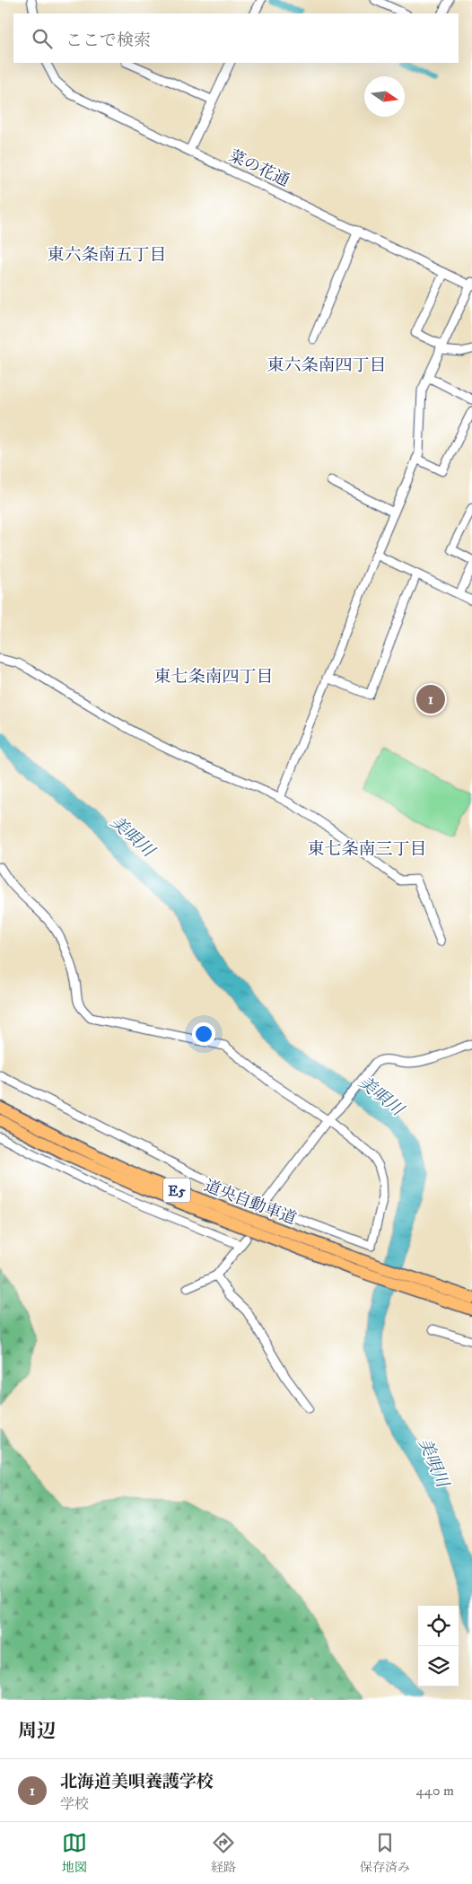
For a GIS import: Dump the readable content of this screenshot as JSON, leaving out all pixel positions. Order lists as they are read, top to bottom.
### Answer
{
  "streets": {
    "highway": ["E5", "道央自動車道"],
    "street": ["菜の花通"]
  },
  "districts": [
    "東六条南五丁目",
    "東六条南四丁目",
    "東七条南四丁目",
    "東七条南三丁目"
  ],
  "water": ["美唄川"],
  "north": "right",
  "page": {
    "search": "ここで検索",
    "pins": "1",
    "heading": "周辺",
    "list": [
      {
        "mark": "1",
        "name": "北海道美唄養護学校",
        "note": "学校",
        "value": "440 m"
      }
    ],
    "nav": ["地図", "経路", "保存済み"]
  }
}
